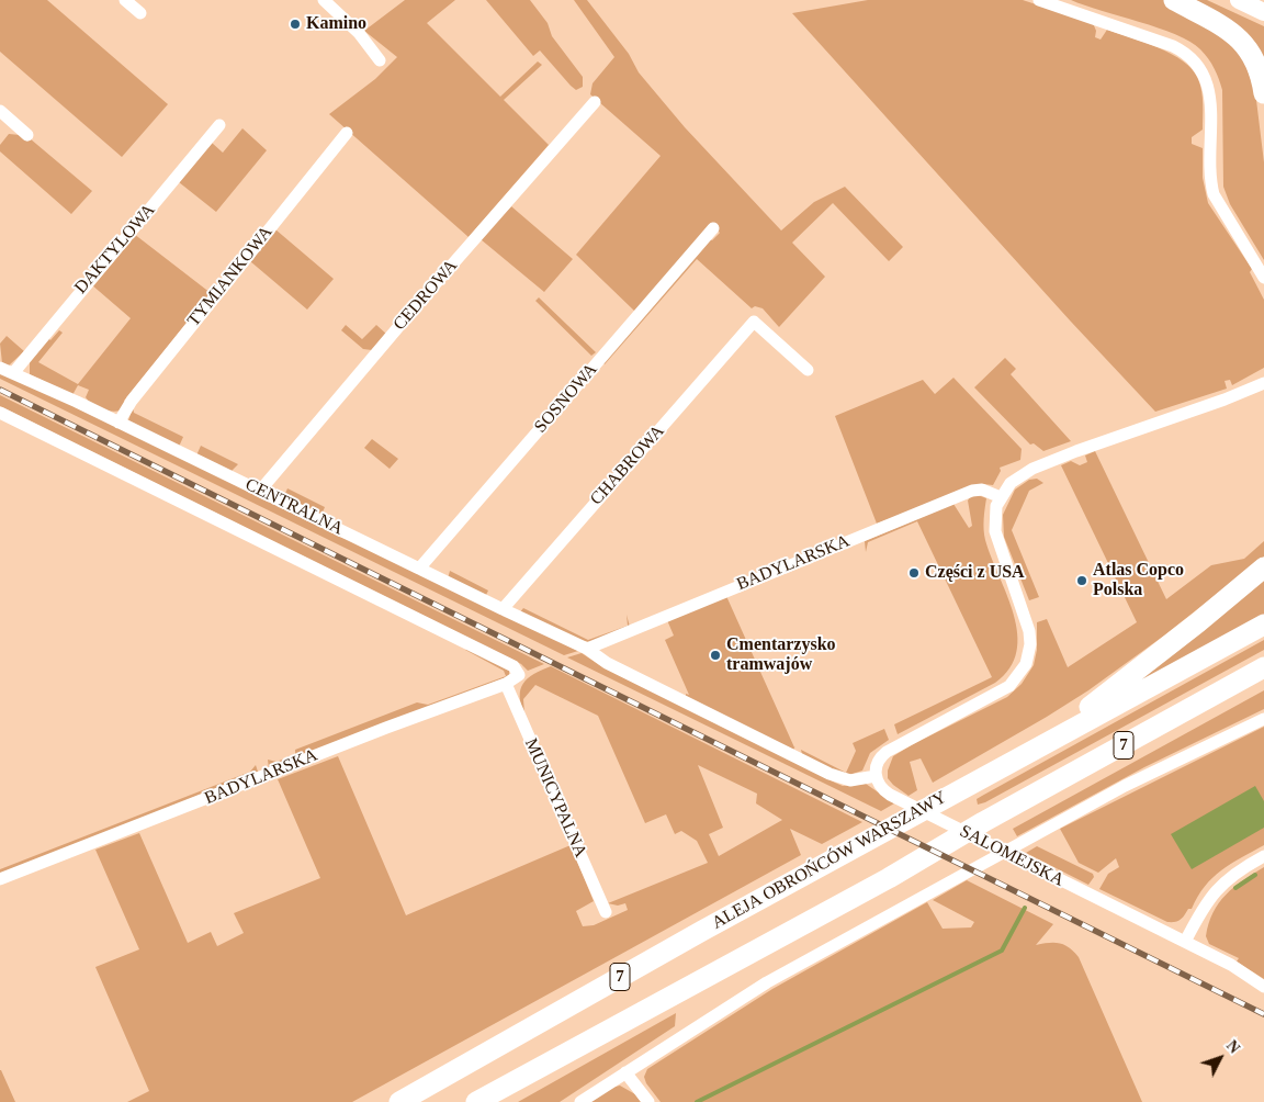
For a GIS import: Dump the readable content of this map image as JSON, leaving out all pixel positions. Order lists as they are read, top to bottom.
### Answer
{
  "streets": {
    "main road": ["7", "ALEJA OBROŃCÓW WARSZAWY"],
    "street": [
      "DAKTYLOWA",
      "TYMIANKOWA",
      "CEDROWA",
      "SOSNOWA",
      "CHABROWA",
      "CENTRALNA",
      "BADYLARSKA",
      "MUNICYPALNA",
      "SALOMEJSKA"
    ]
  },
  "crossings": [
    ["DAKTYLOWA", "CENTRALNA"],
    ["TYMIANKOWA", "CENTRALNA"],
    ["CEDROWA", "CENTRALNA"],
    ["SOSNOWA", "CENTRALNA"],
    ["CHABROWA", "CENTRALNA"],
    ["CENTRALNA", "BADYLARSKA"],
    ["BADYLARSKA", "MUNICYPALNA"]
  ],
  "places": [
    "Kamino",
    "Części z USA",
    "Atlas Copco Polska",
    "Cmentarzysko tramwajów"
  ],
  "north": "top right"
}
